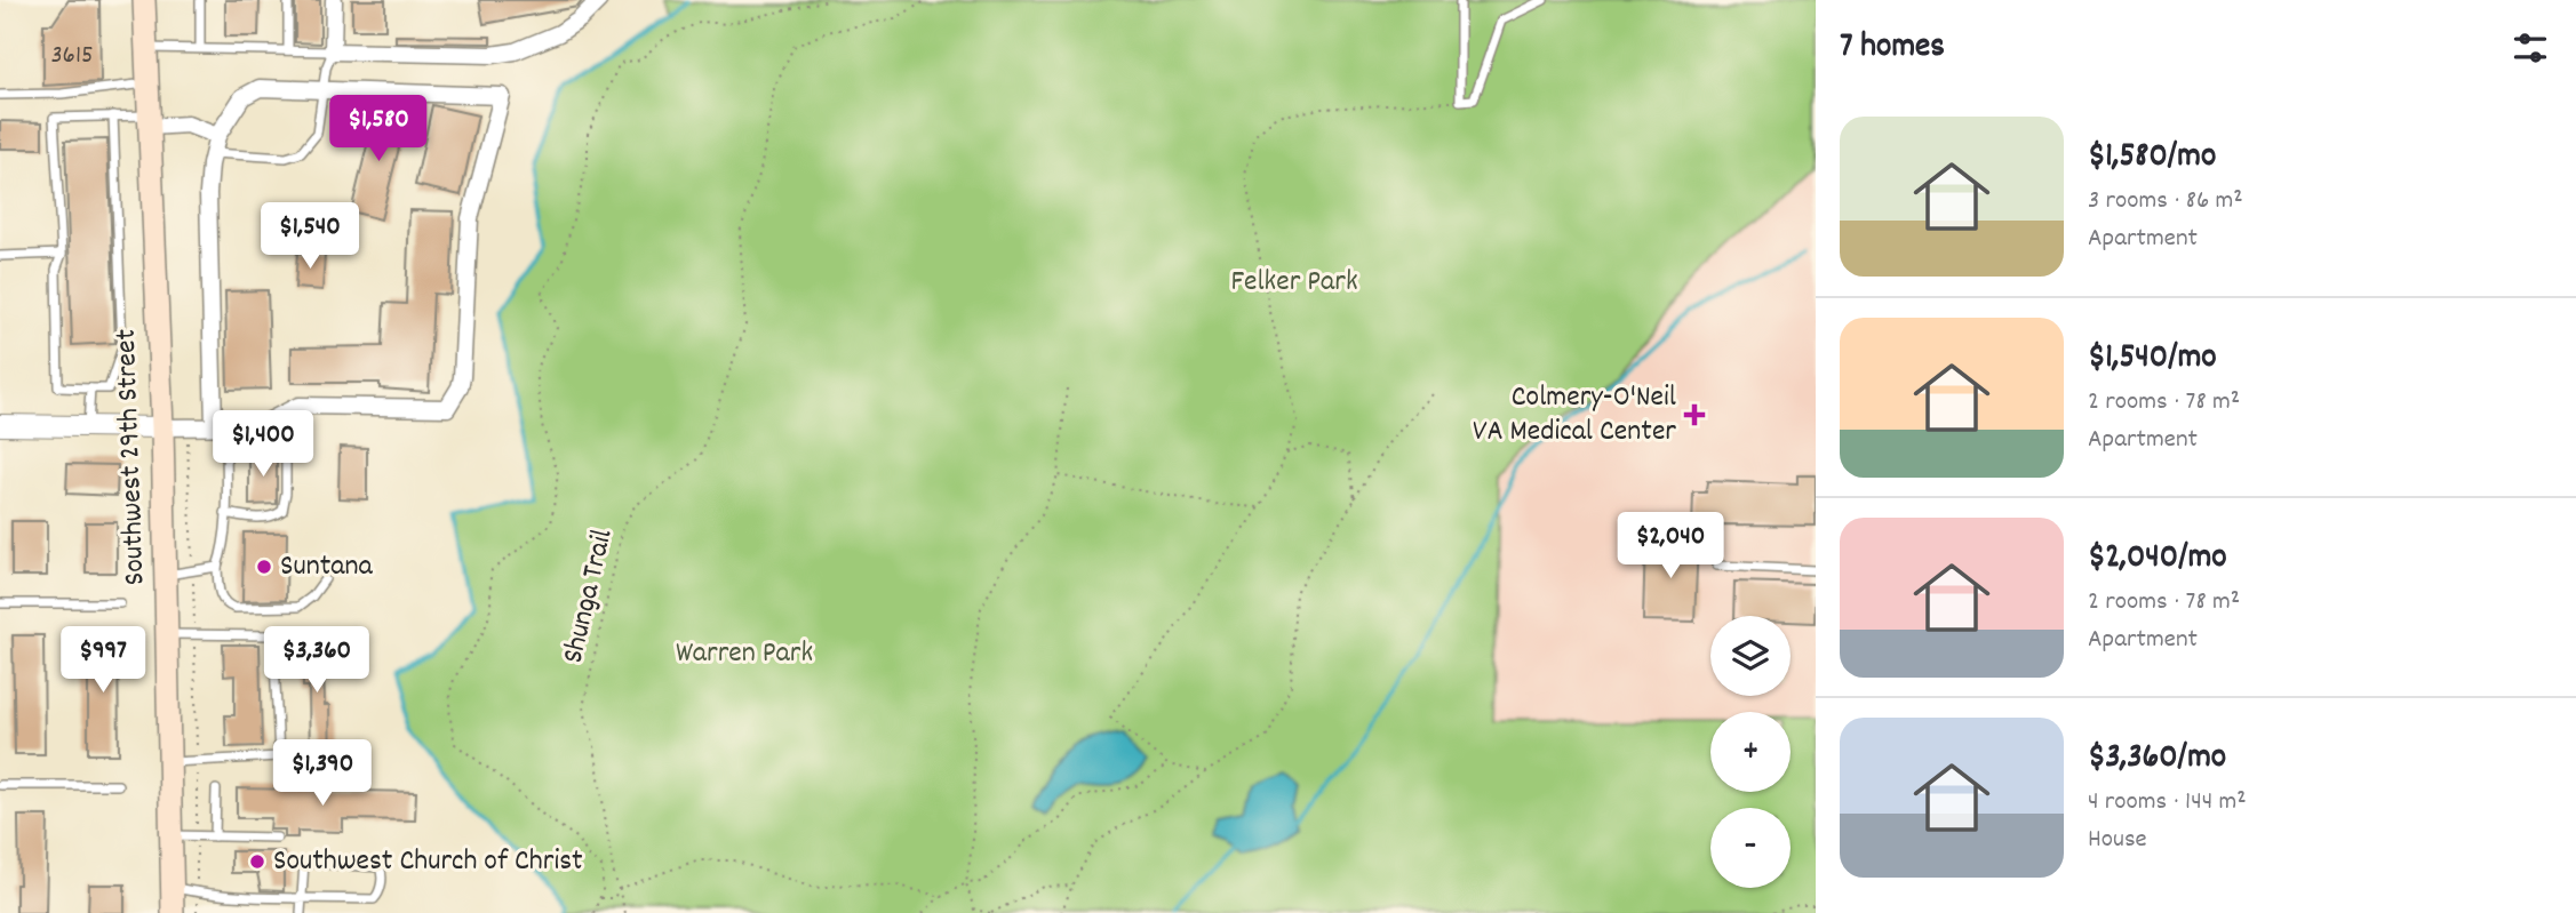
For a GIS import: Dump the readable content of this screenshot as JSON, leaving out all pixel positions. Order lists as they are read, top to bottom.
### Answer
{
  "streets": {
    "main road": ["Southwest 29th Street"],
    "path": ["Shunga Trail"]
  },
  "parks": ["Felker Park", "Warren Park"],
  "places": {
    "health": ["Colmery-O'Neil VA Medical Center"],
    "other": ["Suntana", "Southwest Church of Christ"]
  },
  "house_numbers": ["3615"],
  "page": {
    "heading": "7 homes",
    "price": [
      "$1,580",
      "$1,540",
      "$1,400",
      "$2,040",
      "$997",
      "$3,360",
      "$1,390"
    ],
    "list": [
      {
        "name": "$1,580/mo",
        "note": "3 rooms · 86 m² · Apartment"
      },
      {
        "name": "$1,540/mo",
        "note": "2 rooms · 78 m² · Apartment"
      },
      {
        "name": "$2,040/mo",
        "note": "2 rooms · 78 m² · Apartment"
      },
      {
        "name": "$3,360/mo",
        "note": "4 rooms · 144 m² · House"
      }
    ],
    "map_buttons": ["+", "−"]
  }
}
